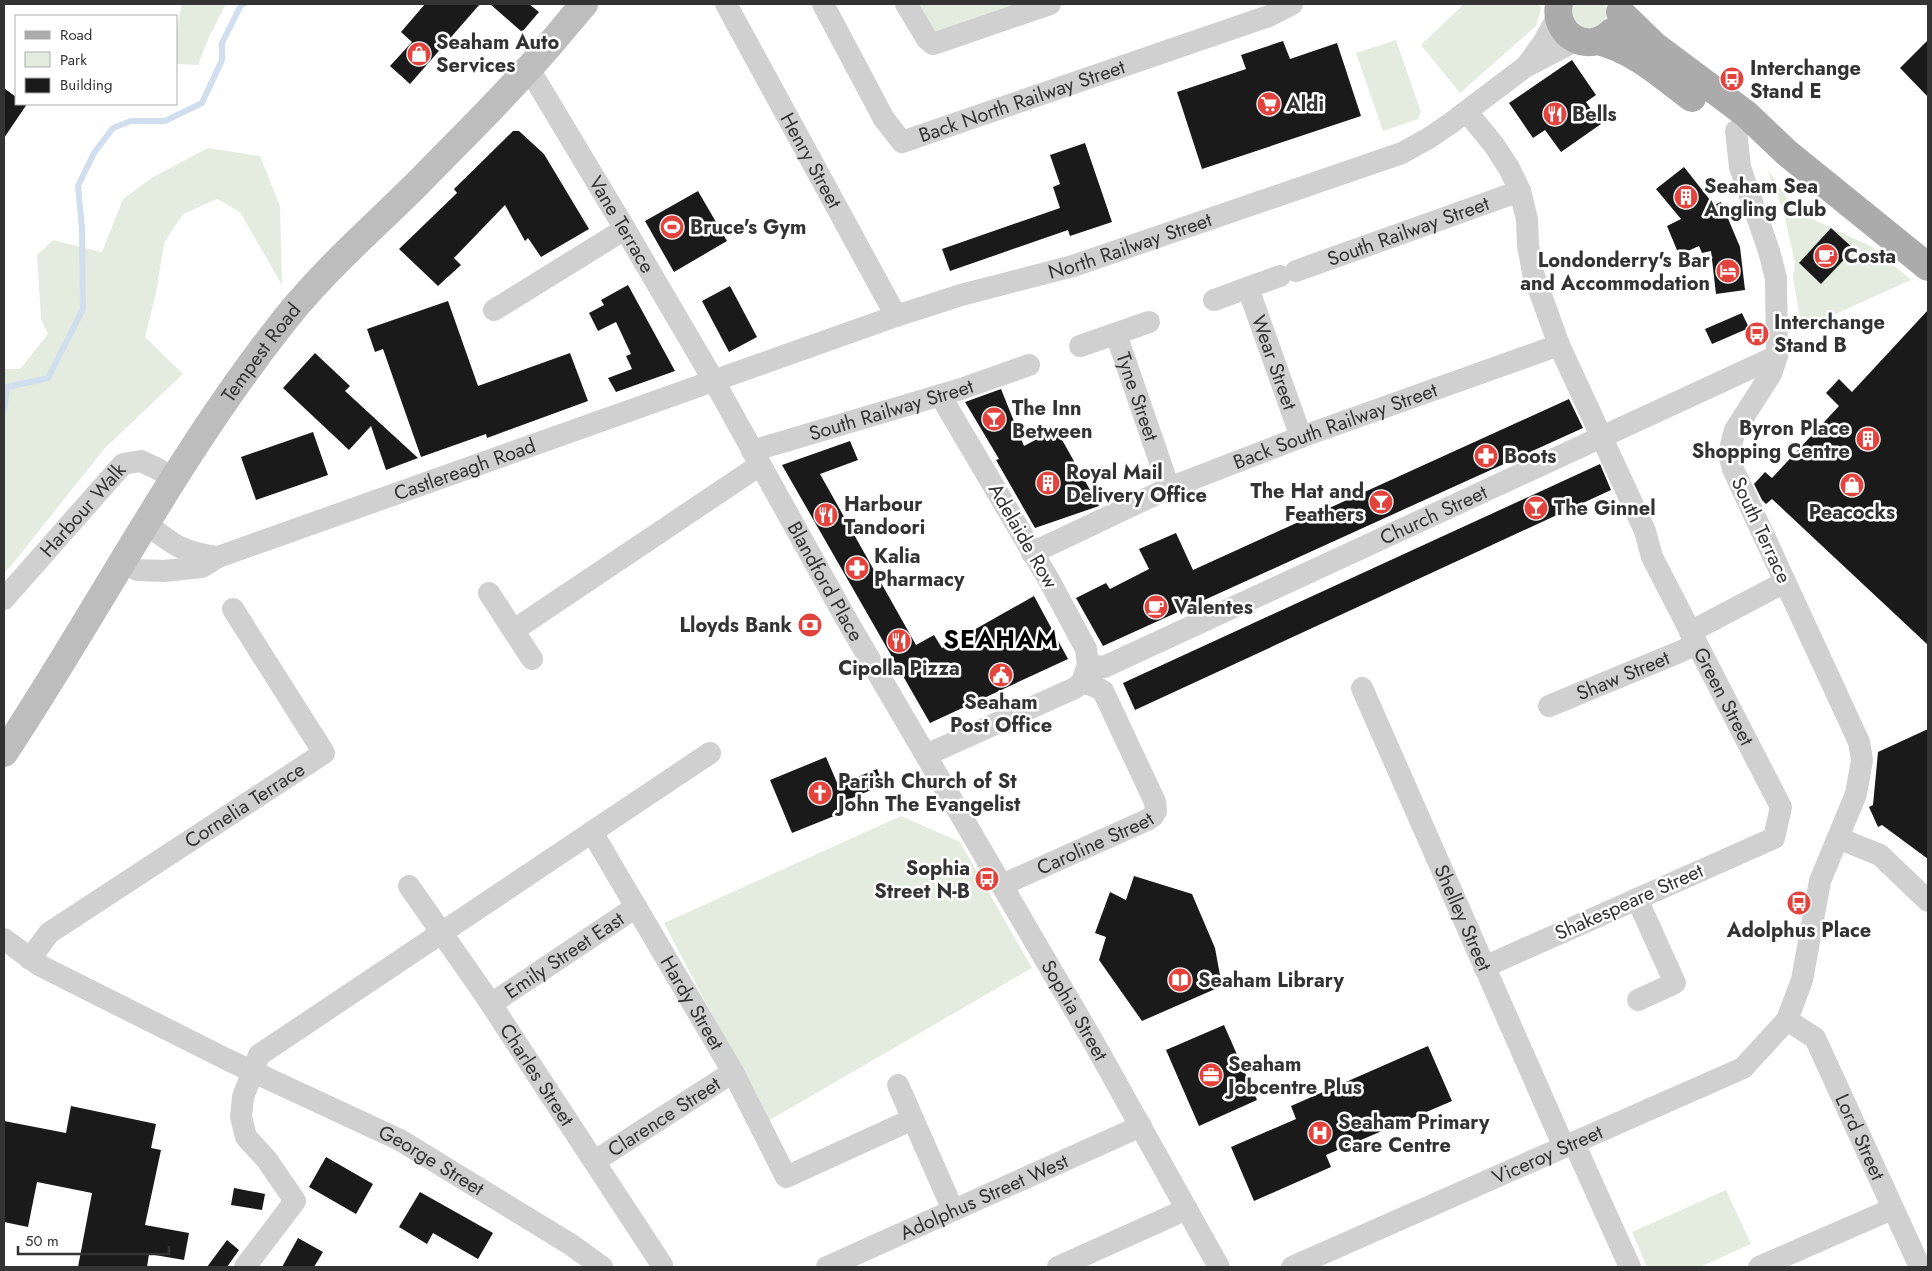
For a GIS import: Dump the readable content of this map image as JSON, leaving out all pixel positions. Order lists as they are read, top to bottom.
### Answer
{
  "streets": {
    "main road": ["Tempest Road"],
    "street": [
      "Back North Railway Street",
      "Henry Street",
      "Vane Terrace",
      "South Railway Street",
      "North Railway Street",
      "Wear Street",
      "Tyne Street",
      "Back South Railway Street",
      "Castlereagh Road",
      "Harbour Walk",
      "Church Street",
      "South Terrace",
      "Adelaide Row",
      "Blandford Place",
      "Shaw Street",
      "Green Street",
      "Cornelia Terrace",
      "Caroline Street",
      "Shakespeare Street",
      "Shelley Street",
      "Emily Street East",
      "Hardy Street",
      "Sophia Street",
      "Charles Street",
      "Clarence Street",
      "Lord Street",
      "Viceroy Street",
      "George Street",
      "Adolphus Street West"
    ]
  },
  "crossings": [
    ["Henry Street", "North Railway Street"],
    ["Vane Terrace", "North Railway Street"],
    ["Vane Terrace", "Tempest Road"],
    ["Vane Terrace", "Castlereagh Road"],
    ["Vane Terrace", "Blandford Place"],
    ["South Railway Street", "Wear Street"],
    ["South Railway Street", "Adelaide Row"],
    ["South Railway Street", "Blandford Place"],
    ["South Railway Street", "Green Street"],
    ["North Railway Street", "Castlereagh Road"],
    ["North Railway Street", "Green Street"],
    ["Tempest Road", "Castlereagh Road"],
    ["Tempest Road", "Harbour Walk"],
    ["Wear Street", "Back South Railway Street"],
    ["Tyne Street", "Back South Railway Street"],
    ["Back South Railway Street", "Adelaide Row"],
    ["Back South Railway Street", "Green Street"],
    ["Church Street", "South Terrace"],
    ["Church Street", "Adelaide Row"],
    ["Church Street", "Blandford Place"],
    ["Church Street", "Green Street"],
    ["Church Street", "Caroline Street"],
    ["Church Street", "Sophia Street"],
    ["South Terrace", "Shaw Street"],
    ["South Terrace", "Lord Street"],
    ["South Terrace", "Viceroy Street"],
    ["Adelaide Row", "Caroline Street"],
    ["Blandford Place", "Sophia Street"],
    ["Shaw Street", "Green Street"],
    ["Green Street", "Shakespeare Street"],
    ["Cornelia Terrace", "George Street"],
    ["Caroline Street", "Sophia Street"],
    ["Shakespeare Street", "Shelley Street"],
    ["Shelley Street", "Viceroy Street"],
    ["Emily Street East", "Hardy Street"],
    ["Emily Street East", "Charles Street"],
    ["Hardy Street", "Clarence Street"],
    ["Sophia Street", "Adolphus Street West"],
    ["Charles Street", "Clarence Street"],
    ["Lord Street", "Viceroy Street"]
  ],
  "districts": ["SEAHAM"],
  "places": {
    "shop": ["Seaham Auto Services", "Peacocks"],
    "bus stop": [
      "Interchange Stand E",
      "Interchange Stand B",
      "Sophia Street N-B",
      "Adolphus Place"
    ],
    "supermarket": ["Aldi"],
    "restaurant": ["Bells", "Harbour Tandoori", "Cipolla Pizza"],
    "building": ["Seaham Sea Angling Club", "Byron Place Shopping Centre", "Royal Mail Delivery Office"],
    "sports": ["Bruce's Gym"],
    "cafe": ["Costa", "Valentes"],
    "hotel": ["Londonderry's Bar and Accommodation"],
    "bar": ["The Inn Between", "The Hat and Feathers", "The Ginnel"],
    "pharmacy": ["Boots", "Kalia Pharmacy"],
    "bank": ["Lloyds Bank"],
    "public building": ["Seaham Post Office"],
    "church": ["Parish Church of St John The Evangelist"],
    "library": ["Seaham Library"],
    "office": ["Seaham Jobcentre Plus"],
    "hospital": ["Seaham Primary Care Centre"]
  },
  "legend": ["Road", "Park", "Building"],
  "scale_bar": "50 m"
}
